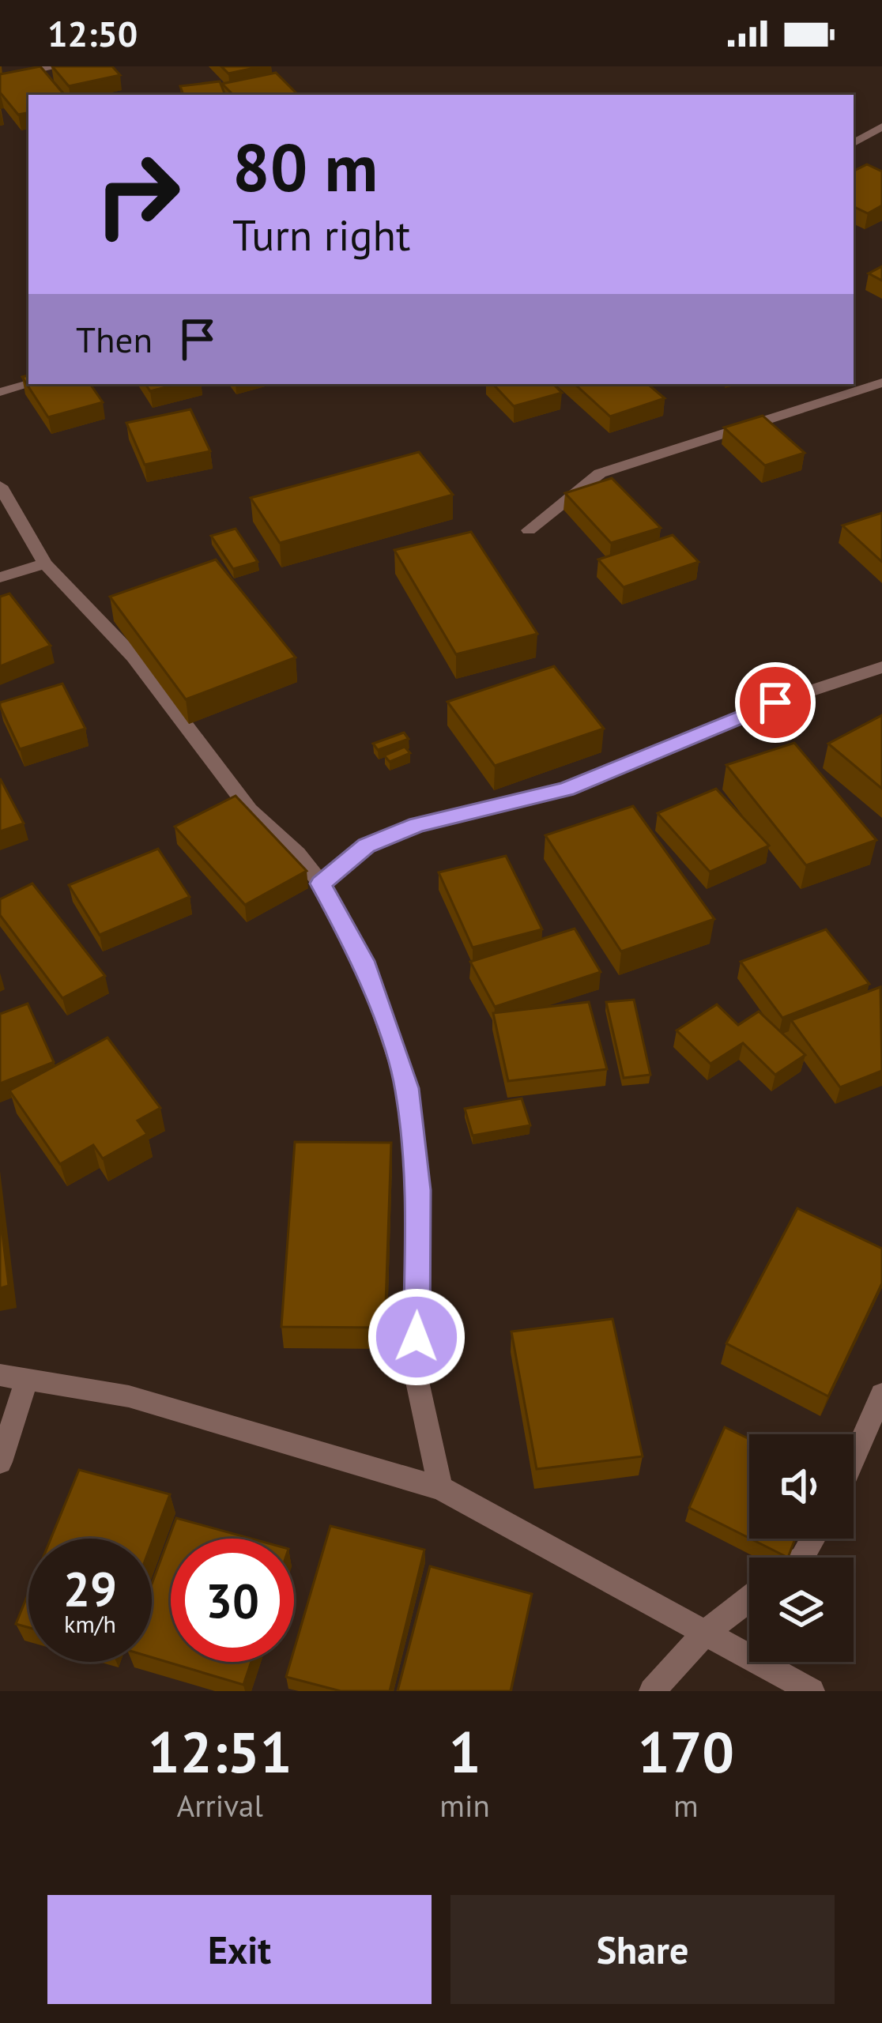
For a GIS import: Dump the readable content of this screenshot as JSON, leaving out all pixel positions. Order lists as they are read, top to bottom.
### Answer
{
  "page": {
    "status": "12:50",
    "turn": ["80 m", "Turn right"],
    "then": "Then",
    "speed": "29 km/h",
    "limit": "30",
    "eta": [
      "12:51",
      "Arrival",
      "1",
      "min",
      "170",
      "m"
    ],
    "buttons": ["Exit", "Share"]
  }
}
